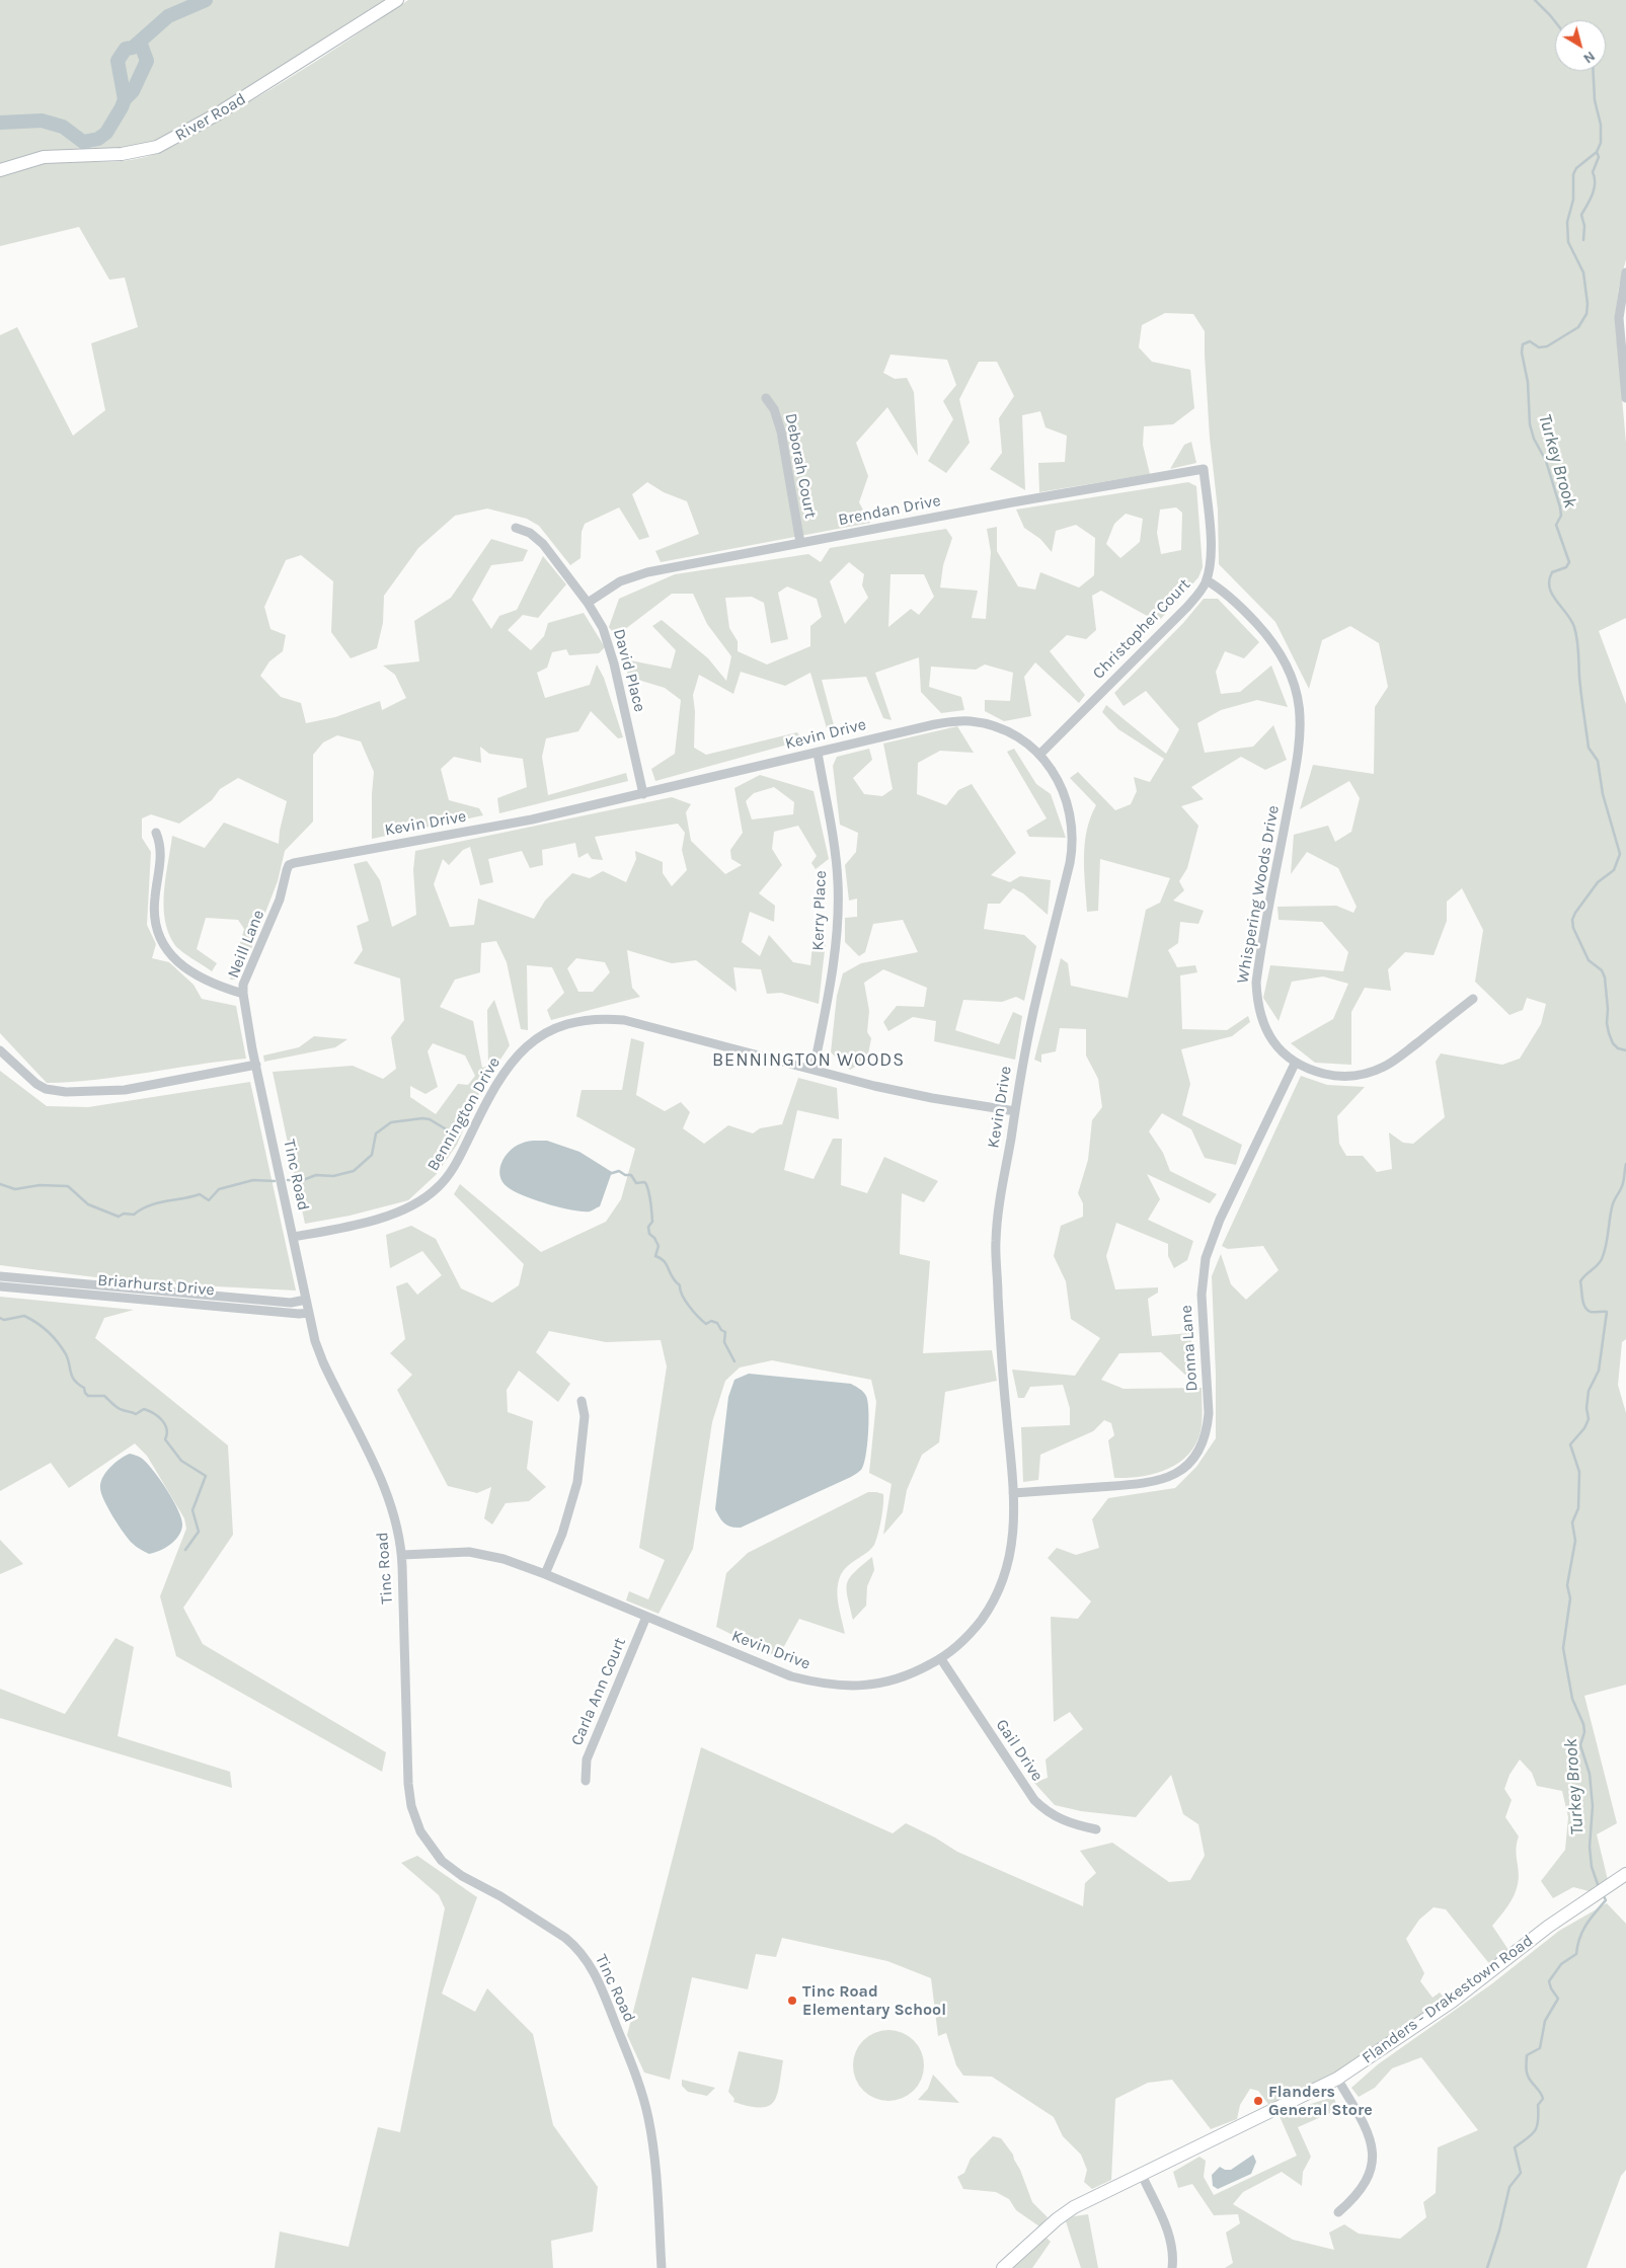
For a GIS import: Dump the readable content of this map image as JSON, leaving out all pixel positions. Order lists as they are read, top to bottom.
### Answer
{
  "streets": {
    "street": [
      "River Road",
      "Deborah Court",
      "Brendan Drive",
      "Christopher Court",
      "David Place",
      "Kevin Drive",
      "Whispering Woods Drive",
      "Kerry Place",
      "Neill Lane",
      "Bennington Drive",
      "Tinc Road",
      "Briarhurst Drive",
      "Donna Lane",
      "Carla Ann Court",
      "Gail Drive",
      "Flanders - Drakestown Road"
    ]
  },
  "crossings": [
    ["Deborah Court", "Brendan Drive"],
    ["Brendan Drive", "Christopher Court"],
    ["Brendan Drive", "David Place"],
    ["Christopher Court", "Kevin Drive"],
    ["Christopher Court", "Whispering Woods Drive"],
    ["David Place", "Kevin Drive"],
    ["Kevin Drive", "Kerry Place"],
    ["Kevin Drive", "Neill Lane"],
    ["Kevin Drive", "Bennington Drive"],
    ["Kevin Drive", "Tinc Road"],
    ["Kevin Drive", "Donna Lane"],
    ["Kevin Drive", "Carla Ann Court"],
    ["Kevin Drive", "Gail Drive"],
    ["Whispering Woods Drive", "Donna Lane"],
    ["Kerry Place", "Bennington Drive"],
    ["Neill Lane", "Tinc Road"],
    ["Bennington Drive", "Tinc Road"],
    ["Tinc Road", "Briarhurst Drive"]
  ],
  "districts": ["BENNINGTON WOODS"],
  "water": ["Turkey Brook"],
  "places": ["Tinc Road Elementary School", "Flanders General Store"],
  "north": "bottom right"
}
